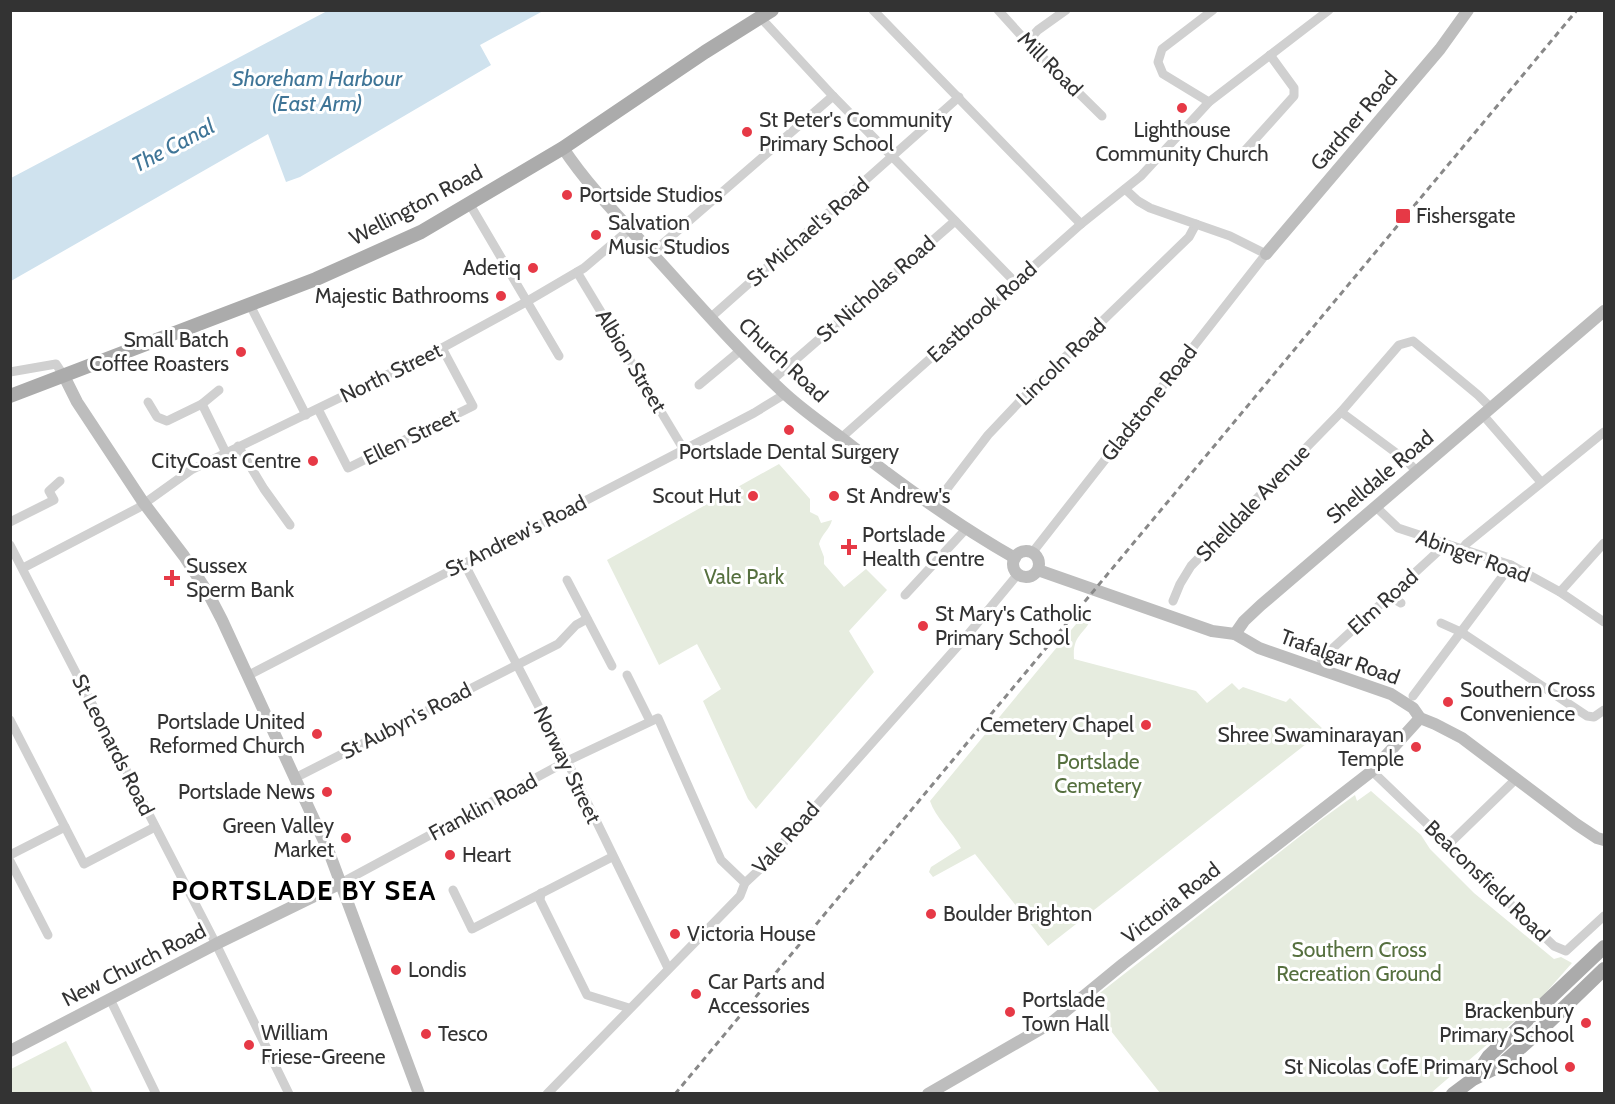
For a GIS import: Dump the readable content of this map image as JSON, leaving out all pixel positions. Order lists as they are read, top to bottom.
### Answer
{
  "streets": {
    "main road": [
      "Gardner Road",
      "Wellington Road",
      "Church Road",
      "Shelldale Road",
      "Trafalgar Road",
      "Victoria Road",
      "New Church Road"
    ],
    "street": [
      "Mill Road",
      "St Michael's Road",
      "St Nicholas Road",
      "Eastbrook Road",
      "Albion Street",
      "Lincoln Road",
      "North Street",
      "Gladstone Road",
      "Ellen Street",
      "Shelldale Avenue",
      "St Andrew's Road",
      "Abinger Road",
      "Elm Road",
      "St Aubyn's Road",
      "St Leonards Road",
      "Norway Street",
      "Franklin Road",
      "Vale Road",
      "Beaconsfield Road"
    ]
  },
  "crossings": [
    ["Gardner Road", "Gladstone Road"],
    ["Wellington Road", "Church Road"],
    ["St Michael's Road", "Church Road"],
    ["St Nicholas Road", "Church Road"],
    ["Eastbrook Road", "Church Road"],
    ["Church Road", "Lincoln Road"],
    ["Church Road", "North Street"],
    ["Church Road", "Gladstone Road"],
    ["Church Road", "St Andrew's Road"],
    ["Church Road", "Trafalgar Road"],
    ["Church Road", "Vale Road"],
    ["Albion Street", "North Street"],
    ["Albion Street", "St Andrew's Road"],
    ["North Street", "Ellen Street"],
    ["North Street", "St Leonards Road"],
    ["Gladstone Road", "Trafalgar Road"],
    ["Gladstone Road", "Vale Road"],
    ["Shelldale Road", "Shelldale Avenue"],
    ["Shelldale Road", "Abinger Road"],
    ["Shelldale Road", "Trafalgar Road"],
    ["St Andrew's Road", "Norway Street"],
    ["Abinger Road", "Elm Road"],
    ["Trafalgar Road", "Vale Road"],
    ["Trafalgar Road", "Victoria Road"],
    ["St Aubyn's Road", "Norway Street"],
    ["St Leonards Road", "New Church Road"],
    ["Norway Street", "Franklin Road"],
    ["Norway Street", "Vale Road"],
    ["Franklin Road", "New Church Road"],
    ["Beaconsfield Road", "Victoria Road"]
  ],
  "districts": ["PORTSLADE BY SEA"],
  "water": ["Shoreham Harbour (East Arm)", "The Canal"],
  "parks": ["Vale Park", "Portslade Cemetery", "Southern Cross Recreation Ground"],
  "places": {
    "other": [
      "Lighthouse Community Church",
      "St Peter's Community Primary School",
      "Portside Studios",
      "Salvation Music Studios",
      "Adetiq",
      "Majestic Bathrooms",
      "Small Batch Coffee Roasters",
      "Portslade Dental Surgery",
      "CityCoast Centre",
      "Scout Hut",
      "St Andrew's",
      "St Mary's Catholic Primary School",
      "Southern Cross Convenience",
      "Cemetery Chapel",
      "Portslade United Reformed Church",
      "Shree Swaminarayan Temple",
      "Portslade News",
      "Green Valley Market",
      "Heart",
      "Boulder Brighton",
      "Victoria House",
      "Londis",
      "Car Parts and Accessories",
      "Portslade Town Hall",
      "Brackenbury Primary School",
      "Tesco",
      "William Friese-Greene",
      "St Nicolas CofE Primary School"
    ],
    "transit": ["Fishersgate"],
    "health": ["Portslade Health Centre", "Sussex Sperm Bank"]
  }
}
